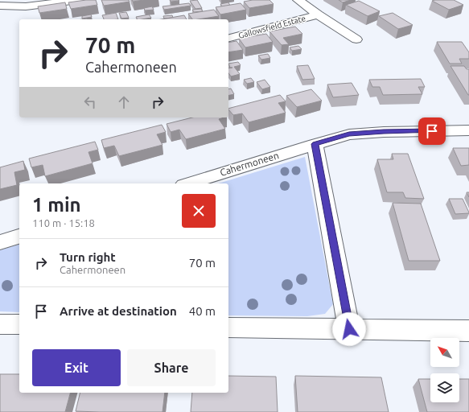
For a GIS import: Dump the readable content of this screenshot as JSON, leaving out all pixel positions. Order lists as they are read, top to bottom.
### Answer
{
  "streets": {
    "street": ["Gallowsfield Estate", "Cahermoneen"]
  },
  "north": "top left",
  "page": {
    "turn": ["70 m", "Cahermoneen"],
    "heading": ["1 min", "110 m · 15:18"],
    "list": [
      {
        "name": "Turn right",
        "note": "Cahermoneen",
        "value": "70 m"
      },
      {
        "name": "Arrive at destination",
        "value": "40 m"
      }
    ],
    "buttons": ["Exit", "Share"]
  }
}
